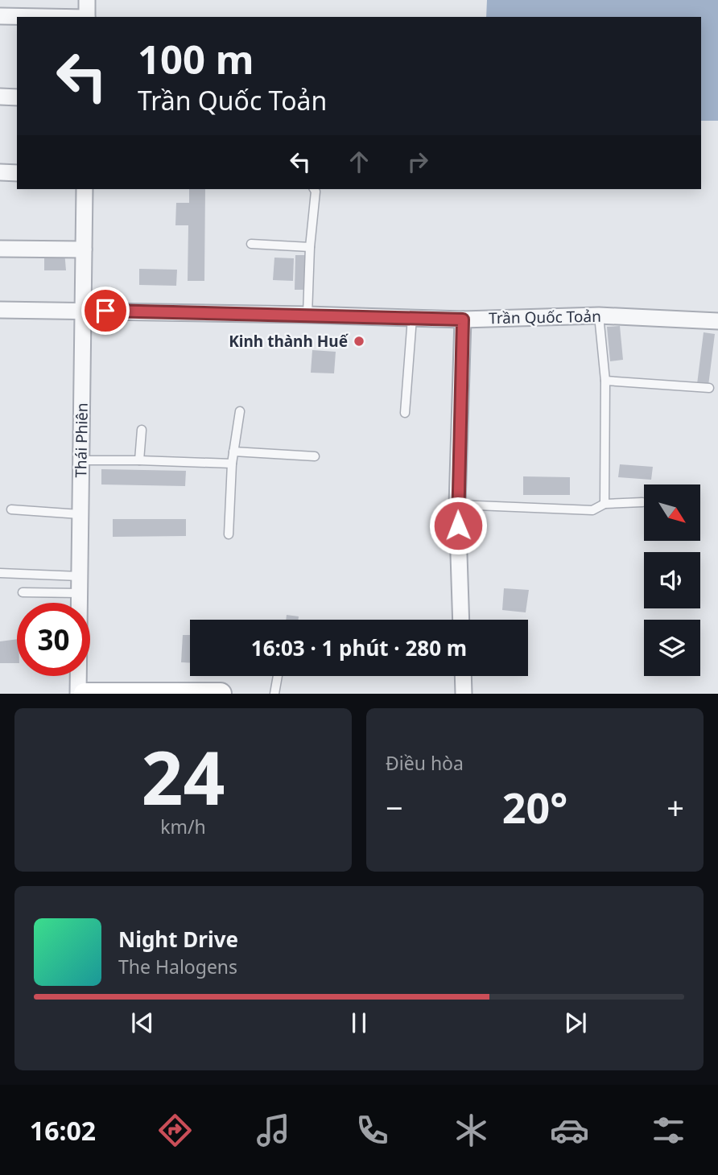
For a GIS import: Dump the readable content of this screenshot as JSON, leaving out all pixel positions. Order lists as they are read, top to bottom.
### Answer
{
  "streets": {
    "street": ["Trần Quốc Toản", "Thái Phiên"]
  },
  "crossings": [
    ["Trần Quốc Toản", "Thái Phiên"]
  ],
  "places": ["Kinh thành Huế"],
  "north": "bottom right",
  "page": {
    "turn": ["100 m", "Trần Quốc Toản"],
    "limit": "30",
    "trip": "16:03 · 1 phút · 280 m",
    "tile": [
      ["24", "km/h"],
      "Điều hòa"
    ],
    "heat": ["−", "20°", "+"],
    "song": ["Night Drive", "The Halogens"],
    "tabs": "16:02"
  }
}
